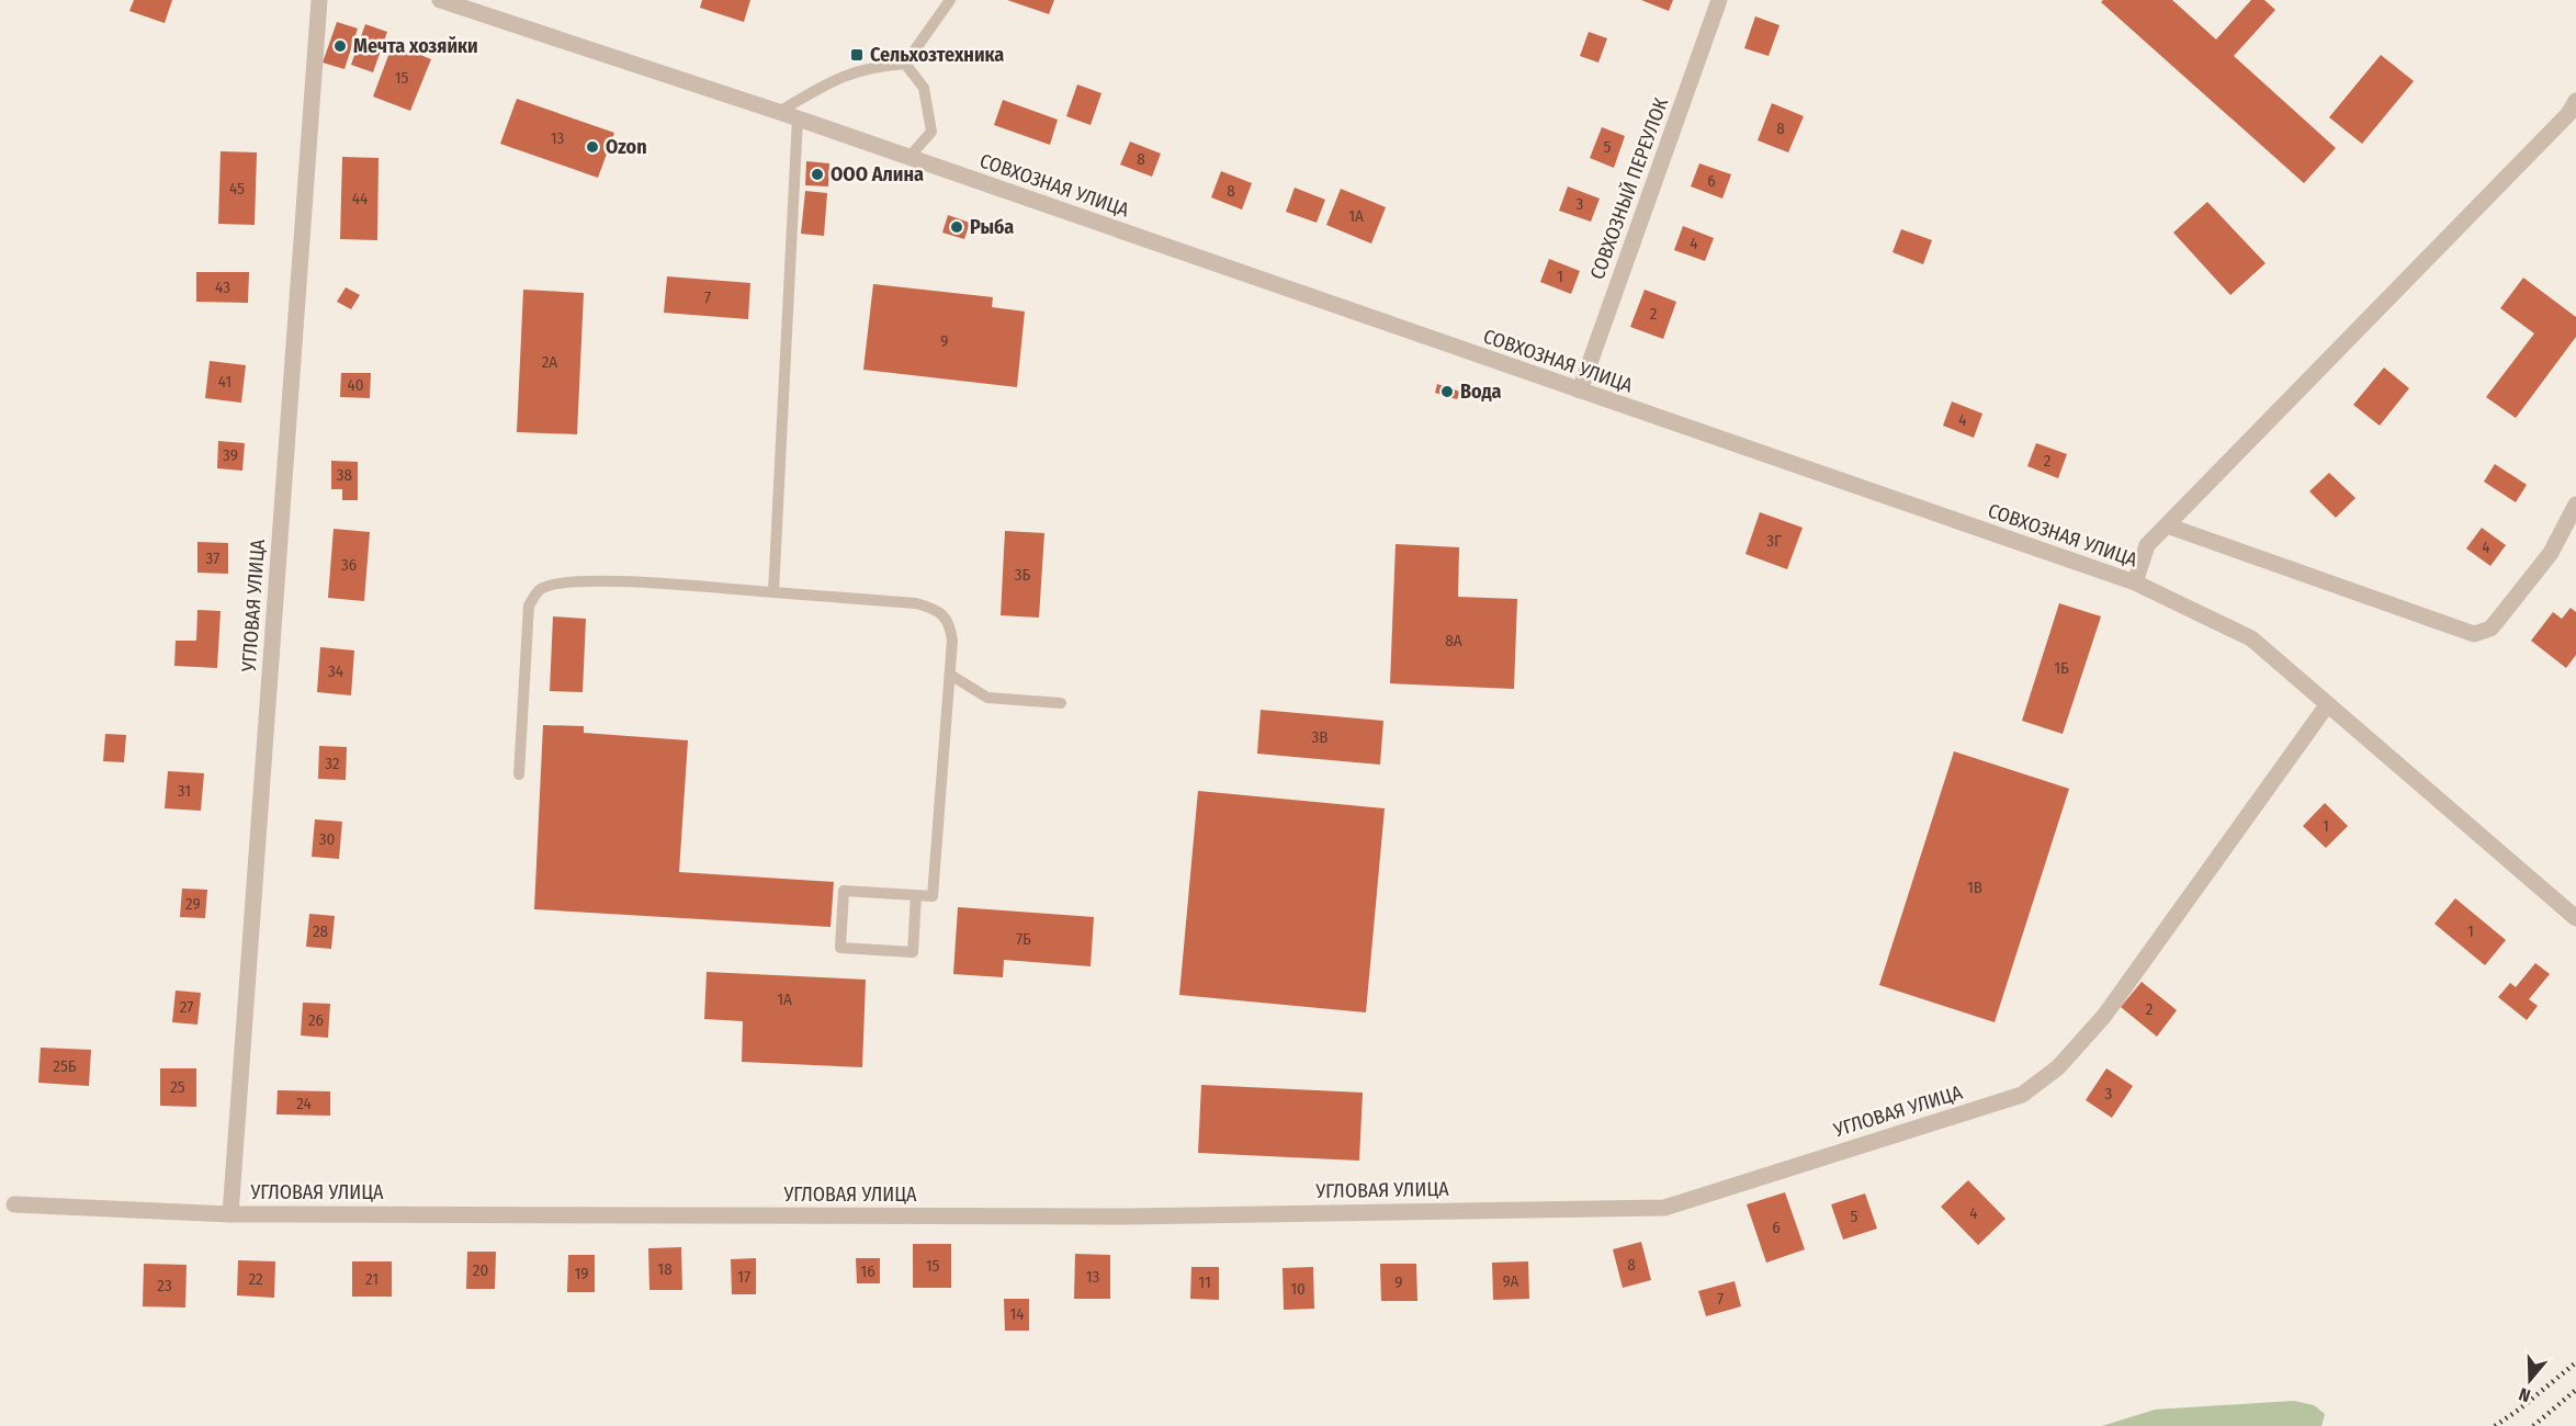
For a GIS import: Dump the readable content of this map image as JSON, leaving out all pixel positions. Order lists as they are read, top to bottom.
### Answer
{
  "streets": {
    "street": ["СОВХОЗНАЯ УЛИЦА", "СОВХОЗНЫЙ ПЕРЕУЛОК", "УГЛОВАЯ УЛИЦА"]
  },
  "crossings": [
    ["СОВХОЗНАЯ УЛИЦА", "СОВХОЗНЫЙ ПЕРЕУЛОК"],
    ["СОВХОЗНАЯ УЛИЦА", "УГЛОВАЯ УЛИЦА"]
  ],
  "places": {
    "other": [
      "Мечта хозяйки",
      "Ozon",
      "ООО Алина",
      "Рыба",
      "Вода"
    ],
    "transit": ["Сельхозтехника"]
  },
  "house_numbers": [
    "15",
    "8",
    "13",
    "5",
    "8",
    "6",
    "45",
    "8",
    "44",
    "3",
    "1А",
    "4",
    "1",
    "43",
    "7",
    "2",
    "9",
    "2А",
    "41",
    "40",
    "4",
    "39",
    "2",
    "38",
    "3Г",
    "4",
    "37",
    "36",
    "3Б",
    "8А",
    "1Б",
    "34",
    "3В",
    "32",
    "31",
    "1",
    "30",
    "1В",
    "29",
    "28",
    "1",
    "7Б",
    "1А",
    "27",
    "2",
    "26",
    "25Б",
    "25",
    "3",
    "24",
    "4",
    "5",
    "6",
    "8",
    "15",
    "18",
    "20",
    "16",
    "19",
    "17",
    "13",
    "22",
    "21",
    "9А",
    "11",
    "9",
    "23",
    "10",
    "7",
    "14"
  ],
  "north": "bottom"
}
